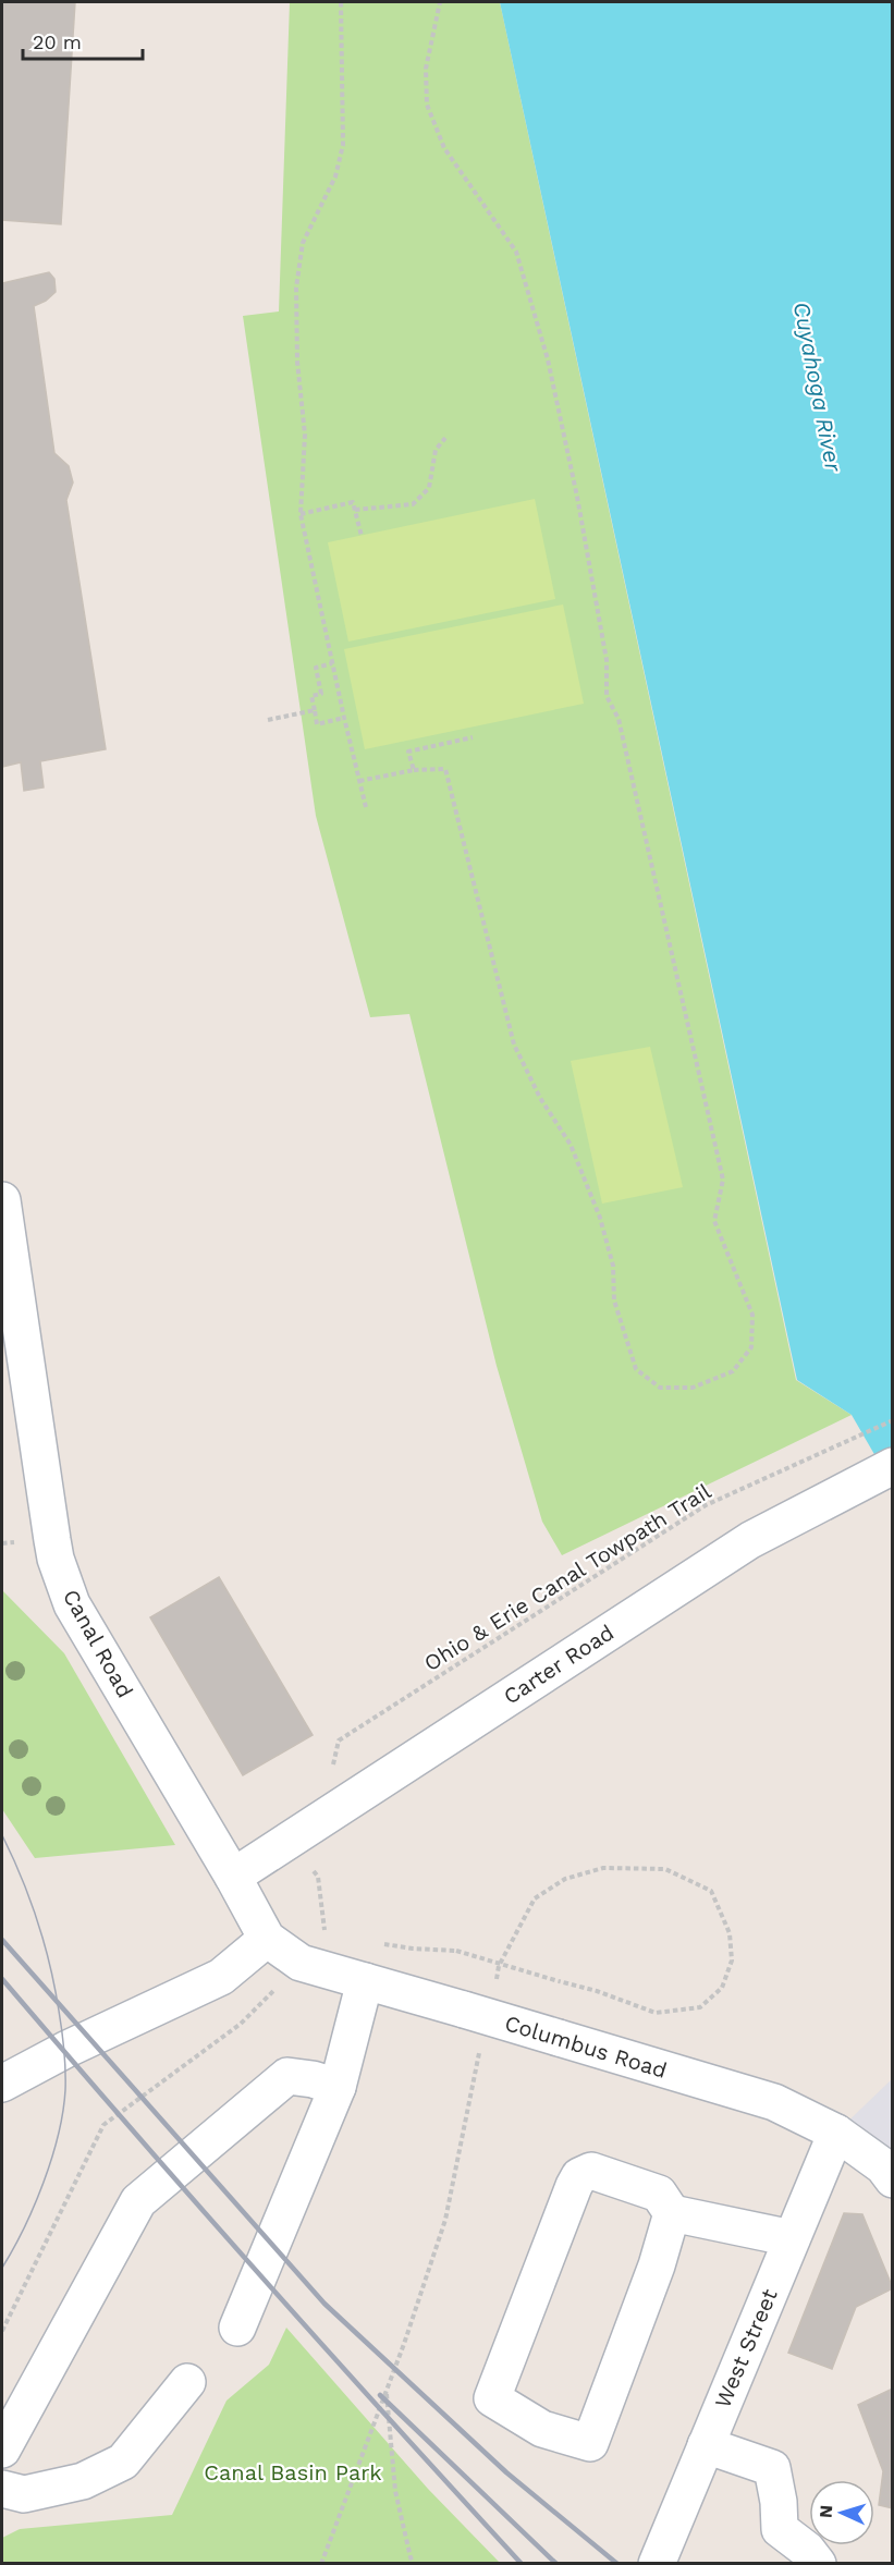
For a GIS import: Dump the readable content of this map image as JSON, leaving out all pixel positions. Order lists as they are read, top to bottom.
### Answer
{
  "streets": {
    "street": [
      "Canal Road",
      "Carter Road",
      "Columbus Road",
      "West Street"
    ],
    "path": ["Ohio & Erie Canal Towpath Trail"]
  },
  "crossings": [
    ["Canal Road", "Carter Road"],
    ["Canal Road", "Columbus Road"],
    ["Columbus Road", "West Street"]
  ],
  "water": ["Cuyahoga River"],
  "parks": ["Canal Basin Park"],
  "scale_bar": "20 m",
  "north": "left"
}
